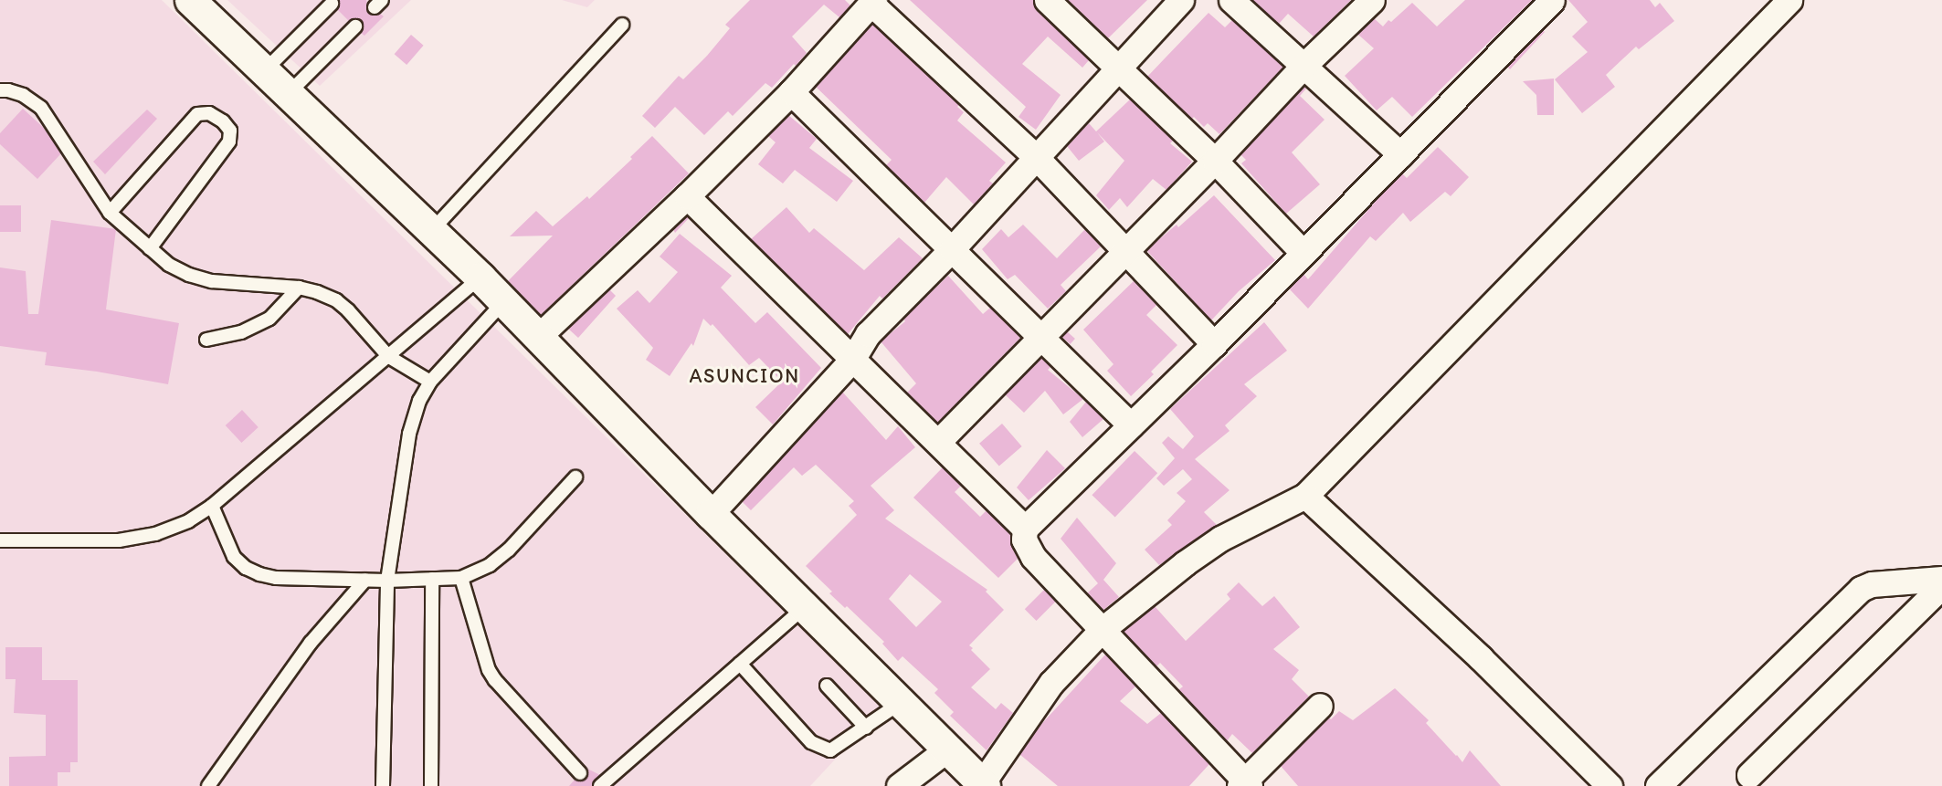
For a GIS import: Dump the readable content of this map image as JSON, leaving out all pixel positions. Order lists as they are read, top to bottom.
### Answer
{
  "districts": ["ASUNCION"]
}
